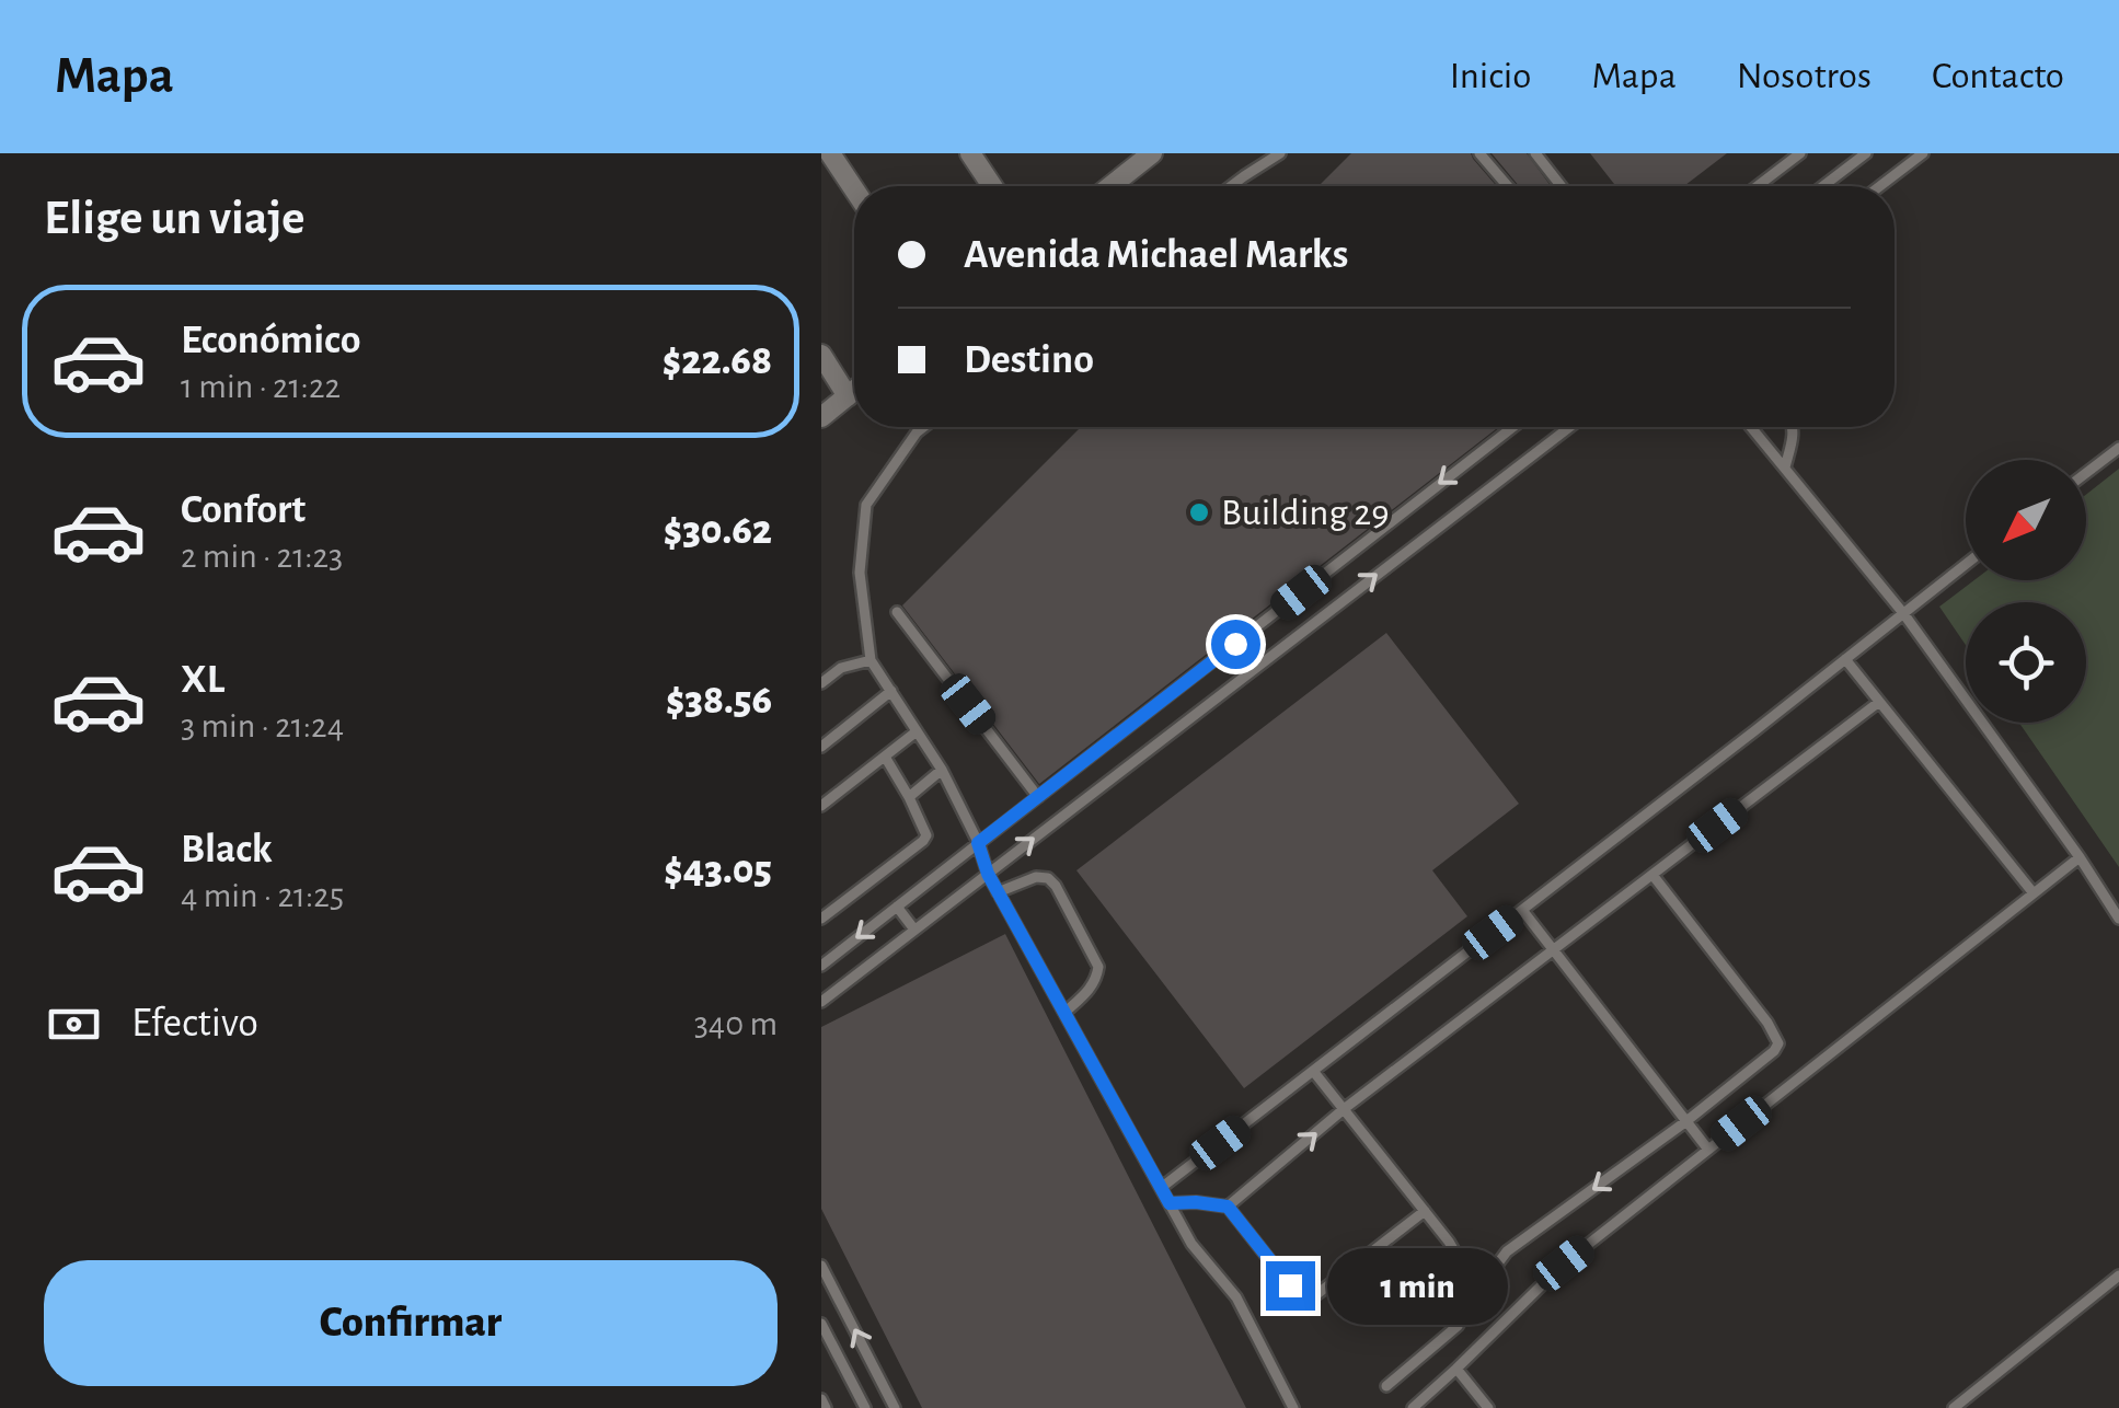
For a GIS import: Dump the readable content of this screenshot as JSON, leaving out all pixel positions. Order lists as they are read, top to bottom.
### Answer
{
  "places": ["Building 29"],
  "north": "bottom left",
  "page": {
    "header": "Mapa",
    "nav": [
      "Inicio",
      "Mapa",
      "Nosotros",
      "Contacto"
    ],
    "heading": "Elige un viaje",
    "banner": ["Avenida Michael Marks", "Destino"],
    "list": [
      {
        "name": "Económico",
        "note": "1 min · 21:22",
        "value": "$22.68"
      },
      {
        "name": "Confort",
        "note": "2 min · 21:23",
        "value": "$30.62"
      },
      {
        "name": "XL",
        "note": "3 min · 21:24",
        "value": "$38.56"
      },
      {
        "name": "Black",
        "note": "4 min · 21:25",
        "value": "$43.05"
      }
    ],
    "pay": ["Efectivo", "340 m"],
    "buttons": "Confirmar",
    "bubble": "1 min"
  }
}
